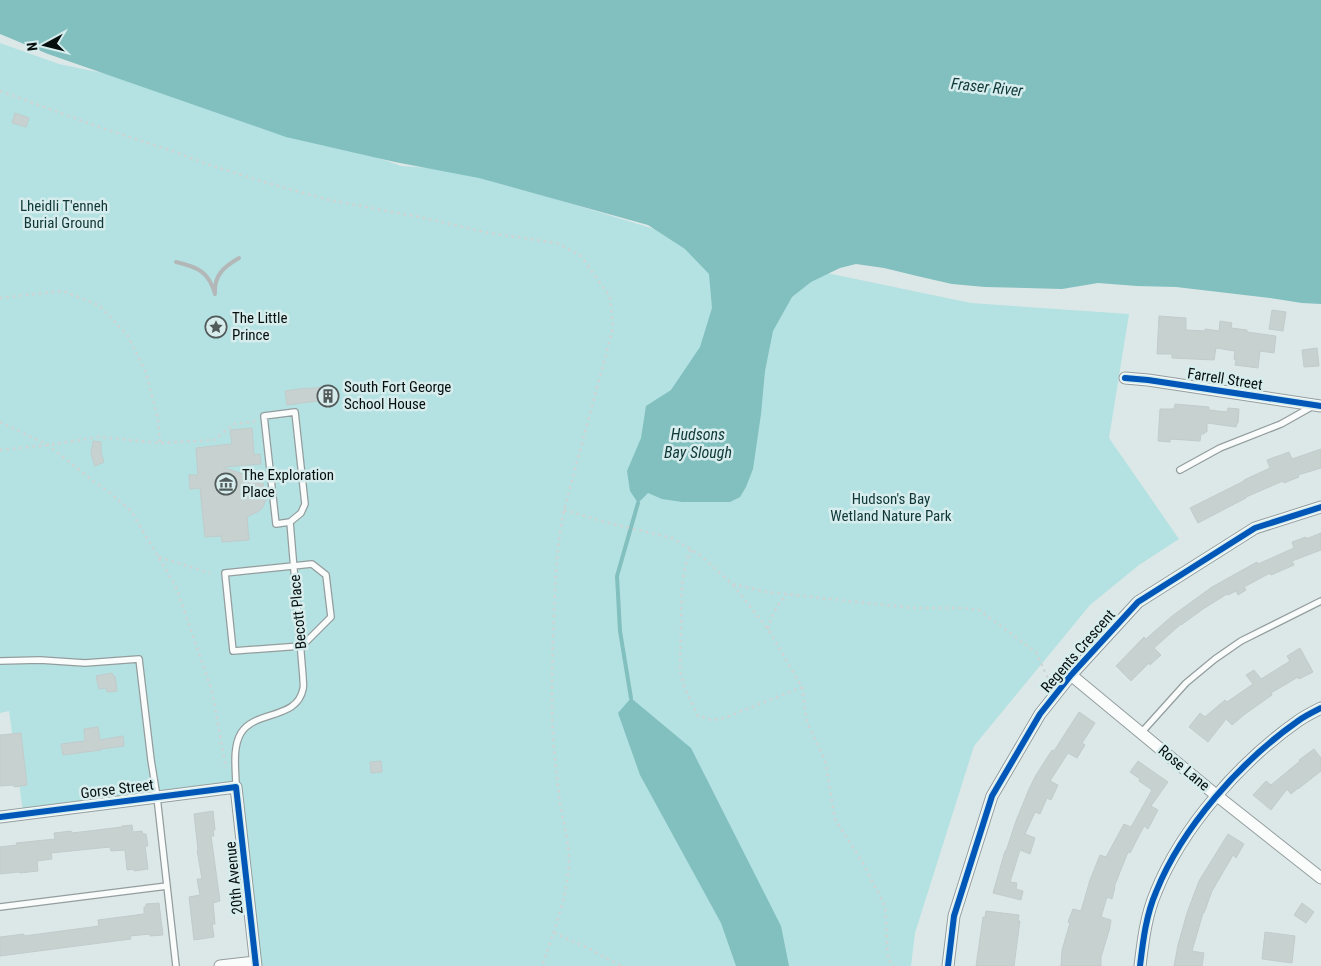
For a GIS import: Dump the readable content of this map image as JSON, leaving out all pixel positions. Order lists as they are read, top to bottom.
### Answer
{
  "streets": {
    "street": [
      "Farrell Street",
      "Regents Crescent",
      "Rose Lane",
      "Gorse Street",
      "20th Avenue"
    ],
    "lane": ["Becott Place"]
  },
  "crossings": [
    ["Becott Place", "Gorse Street"],
    ["Becott Place", "20th Avenue"],
    ["Regents Crescent", "Rose Lane"],
    ["Gorse Street", "20th Avenue"]
  ],
  "water": ["Fraser River", "Hudsons Bay Slough"],
  "parks": ["Lheidli T'enneh Burial Ground", "Hudson's Bay Wetland Nature Park"],
  "places": {
    "place": ["The Little Prince"],
    "building": ["South Fort George School House"],
    "museum": ["The Exploration Place"]
  },
  "north": "left"
}
